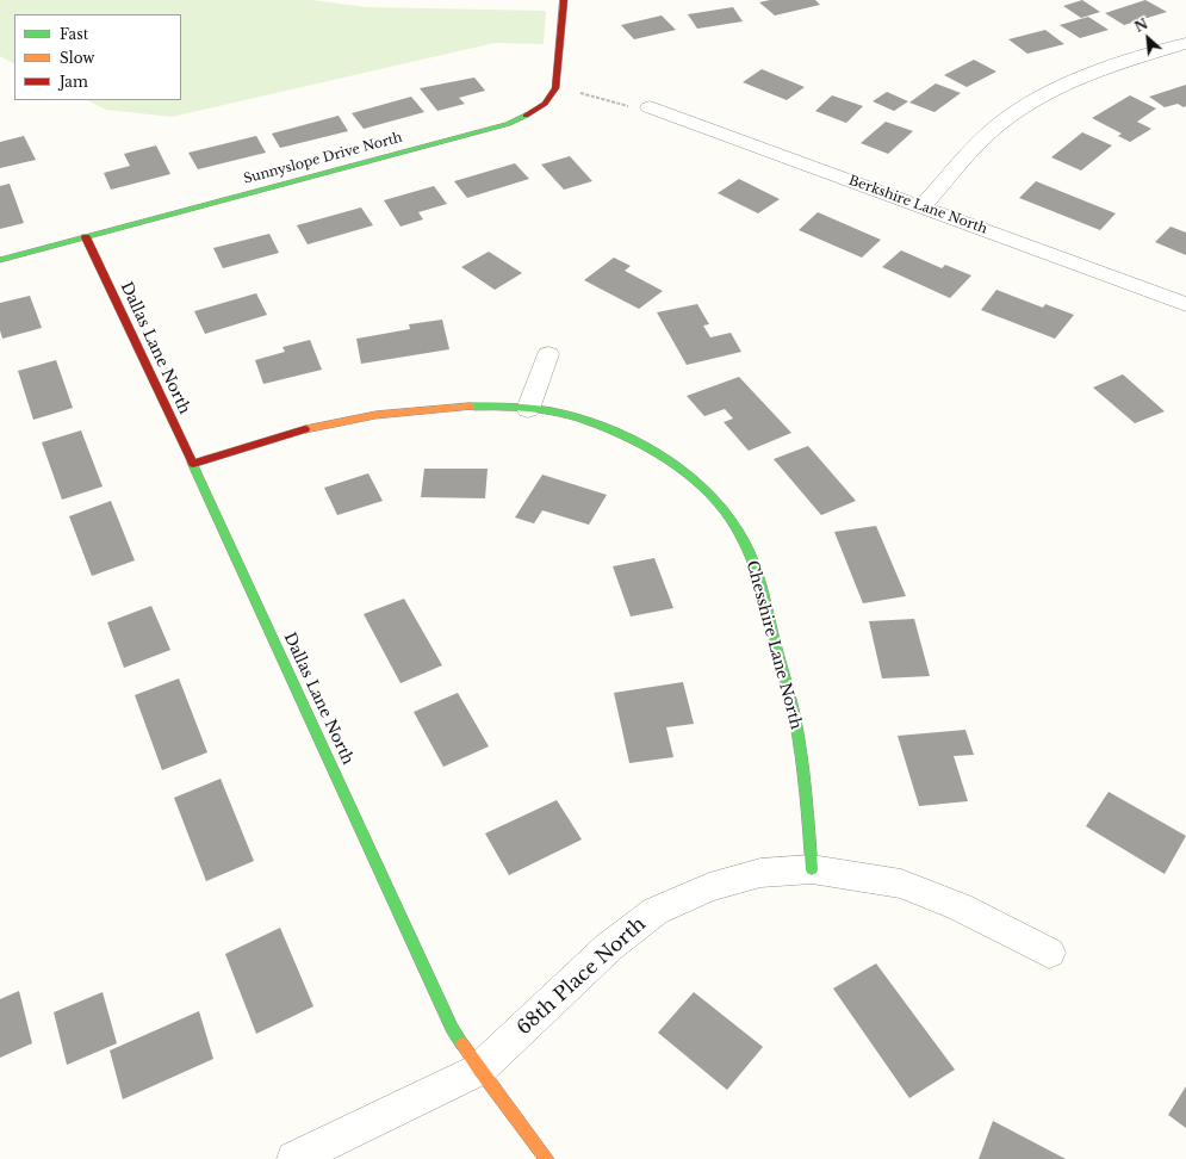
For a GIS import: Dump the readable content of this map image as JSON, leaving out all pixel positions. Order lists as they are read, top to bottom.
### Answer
{
  "streets": {
    "street": [
      "Sunnyslope Drive North",
      "Berkshire Lane North",
      "Dallas Lane North",
      "Chesshire Lane North",
      "68th Place North"
    ]
  },
  "crossings": [
    ["Sunnyslope Drive North", "Dallas Lane North"],
    ["Dallas Lane North", "Chesshire Lane North"],
    ["Dallas Lane North", "68th Place North"],
    ["Chesshire Lane North", "68th Place North"]
  ],
  "legend": ["Fast", "Slow", "Jam"],
  "north": "top left"
}
